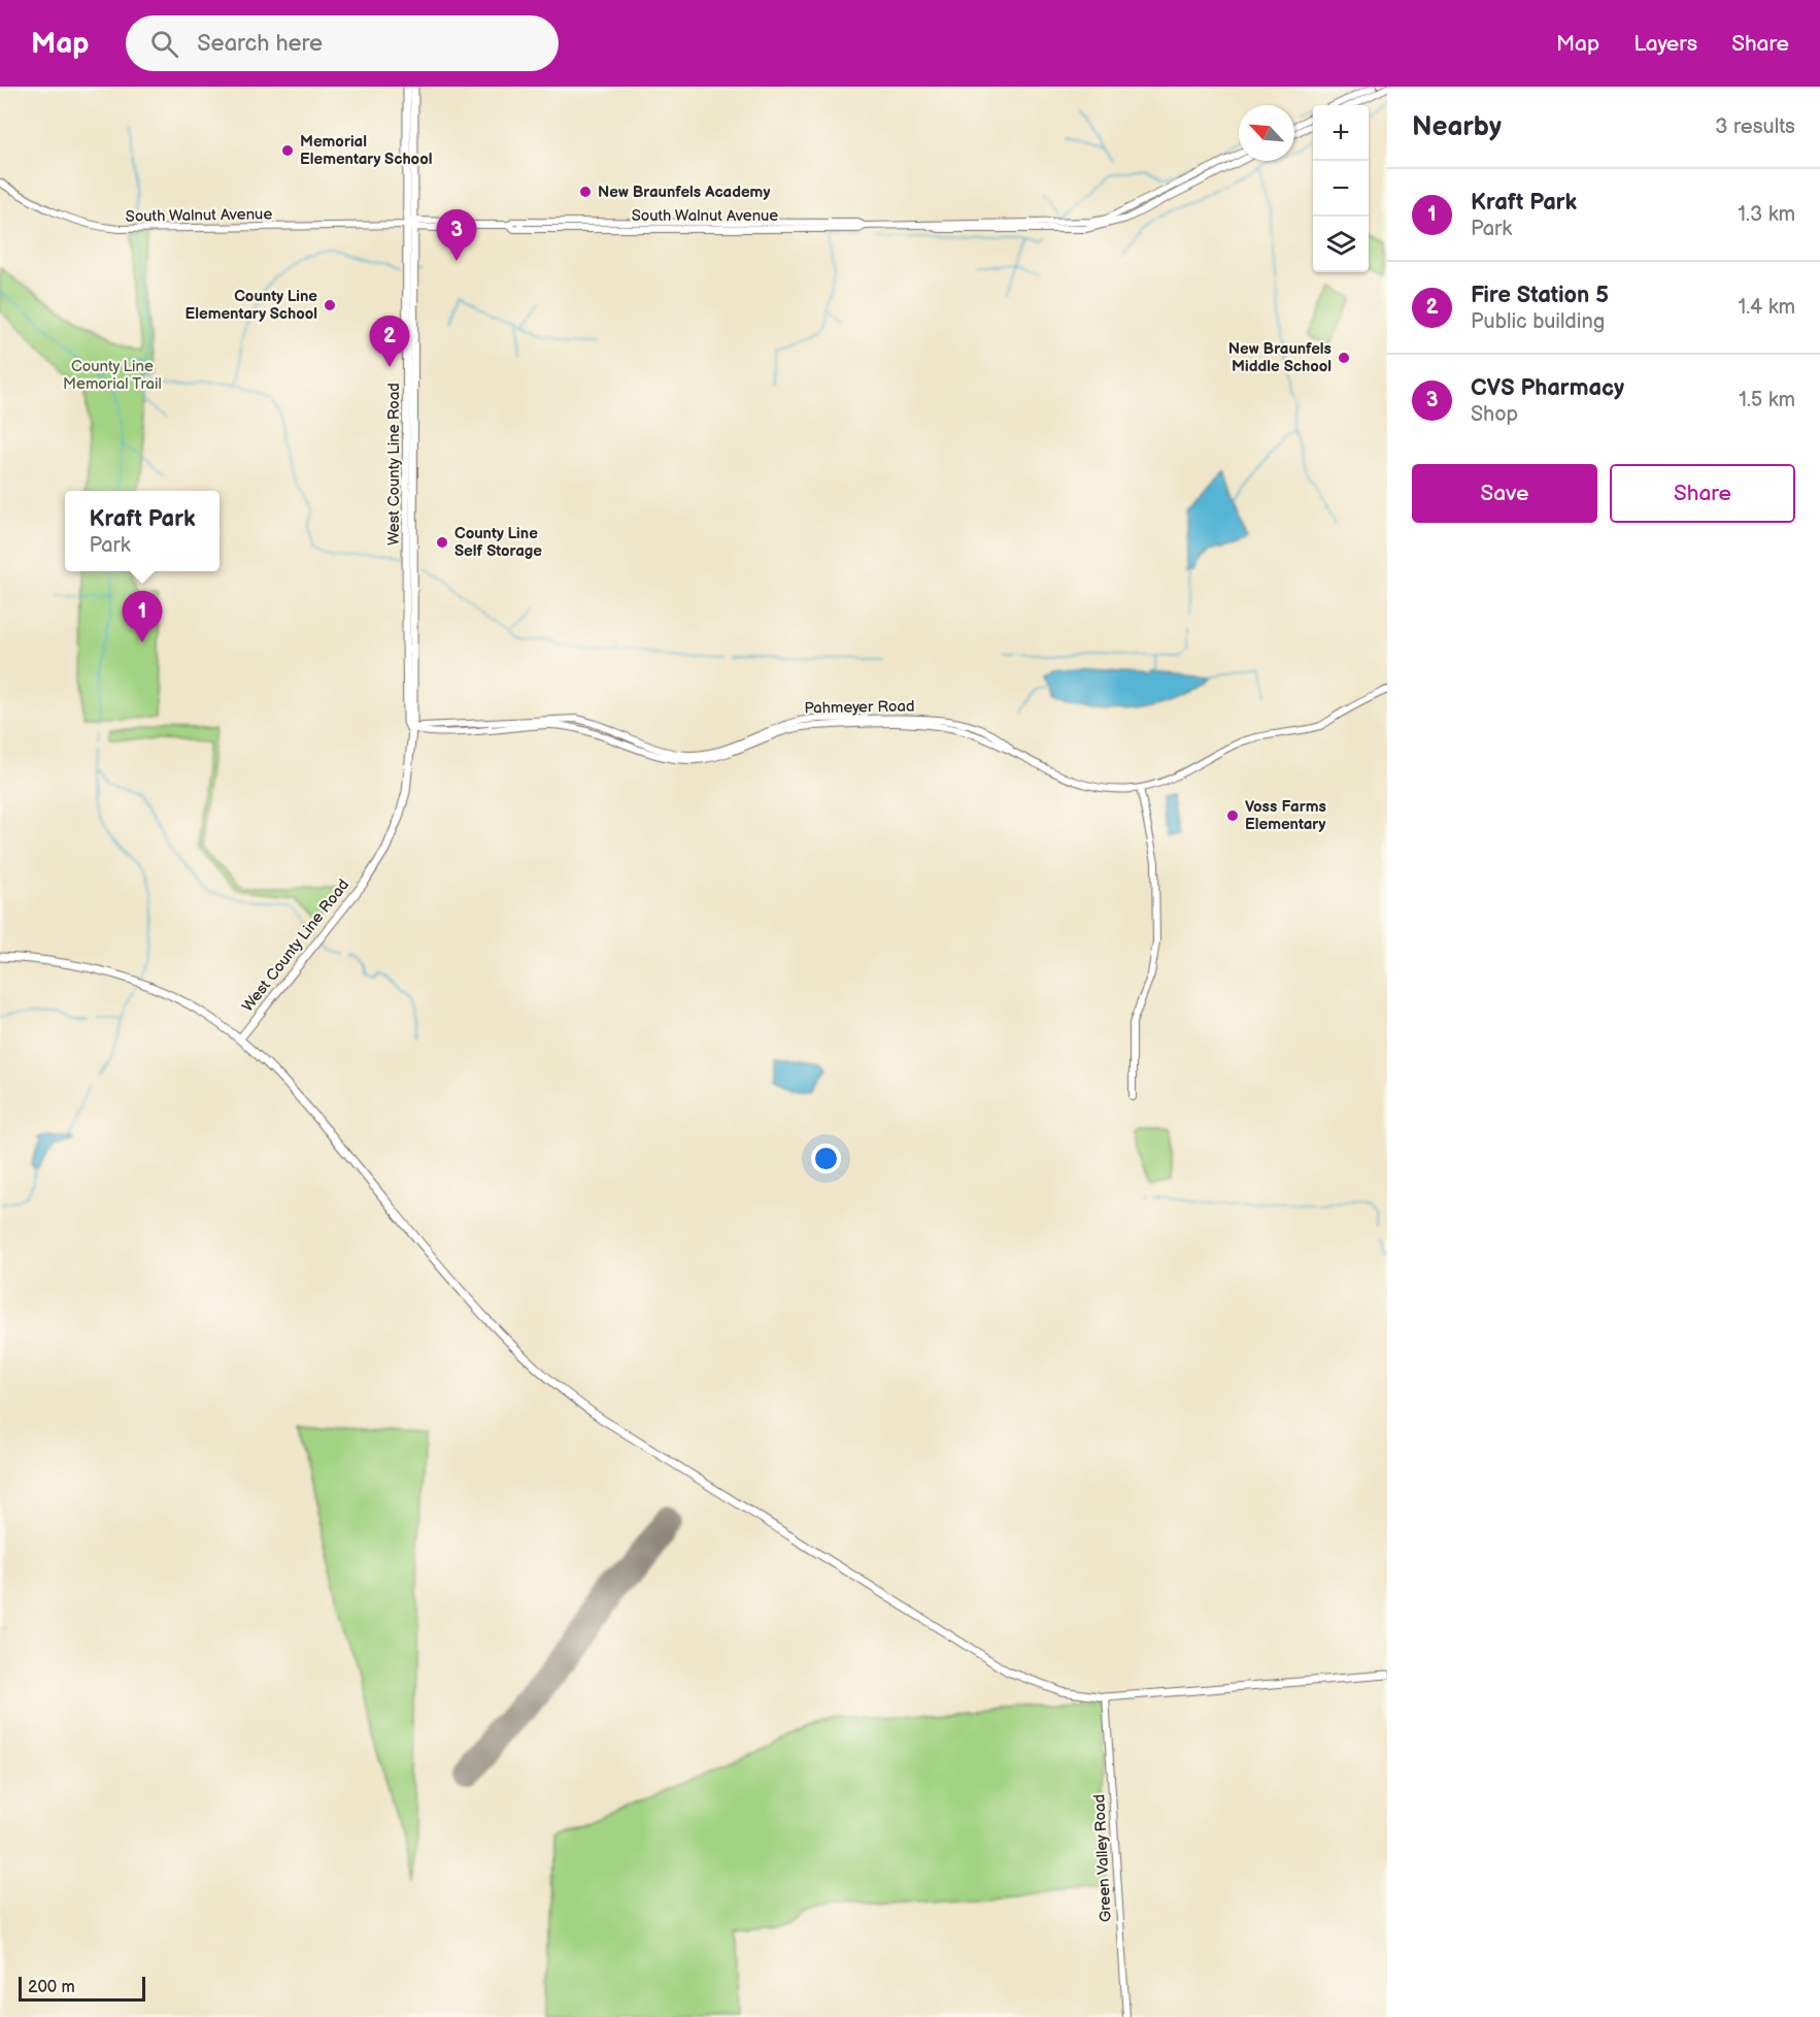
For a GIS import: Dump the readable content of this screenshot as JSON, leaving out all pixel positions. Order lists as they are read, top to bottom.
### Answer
{
  "streets": {
    "main road": ["West County Line Road"],
    "street": ["South Walnut Avenue", "Pahmeyer Road", "Green Valley Road"]
  },
  "crossings": [
    ["South Walnut Avenue", "West County Line Road"],
    ["West County Line Road", "Pahmeyer Road"]
  ],
  "parks": ["County Line Memorial Trail"],
  "places": [
    "Memorial Elementary School",
    "New Braunfels Academy",
    "County Line Elementary School",
    "New Braunfels Middle School",
    "County Line Self Storage",
    "Voss Farms Elementary"
  ],
  "scale_bar": "200 m",
  "north": "top left",
  "page": {
    "header": "Map",
    "search": "Search here",
    "nav": ["Map", "Layers", "Share"],
    "heading": ["Nearby", "3 results"],
    "map_buttons": ["+", "−"],
    "list": [
      {
        "mark": "1",
        "name": "Kraft Park",
        "note": "Park",
        "value": "1.3 km"
      },
      {
        "mark": "2",
        "name": "Fire Station 5",
        "note": "Public building",
        "value": "1.4 km"
      },
      {
        "mark": "3",
        "name": "CVS Pharmacy",
        "note": "Shop",
        "value": "1.5 km"
      }
    ],
    "pins": ["3", "2", "1"],
    "buttons": ["Save", "Share"],
    "popup": ["Kraft Park", "Park"],
    "scale": "200 m"
  }
}
